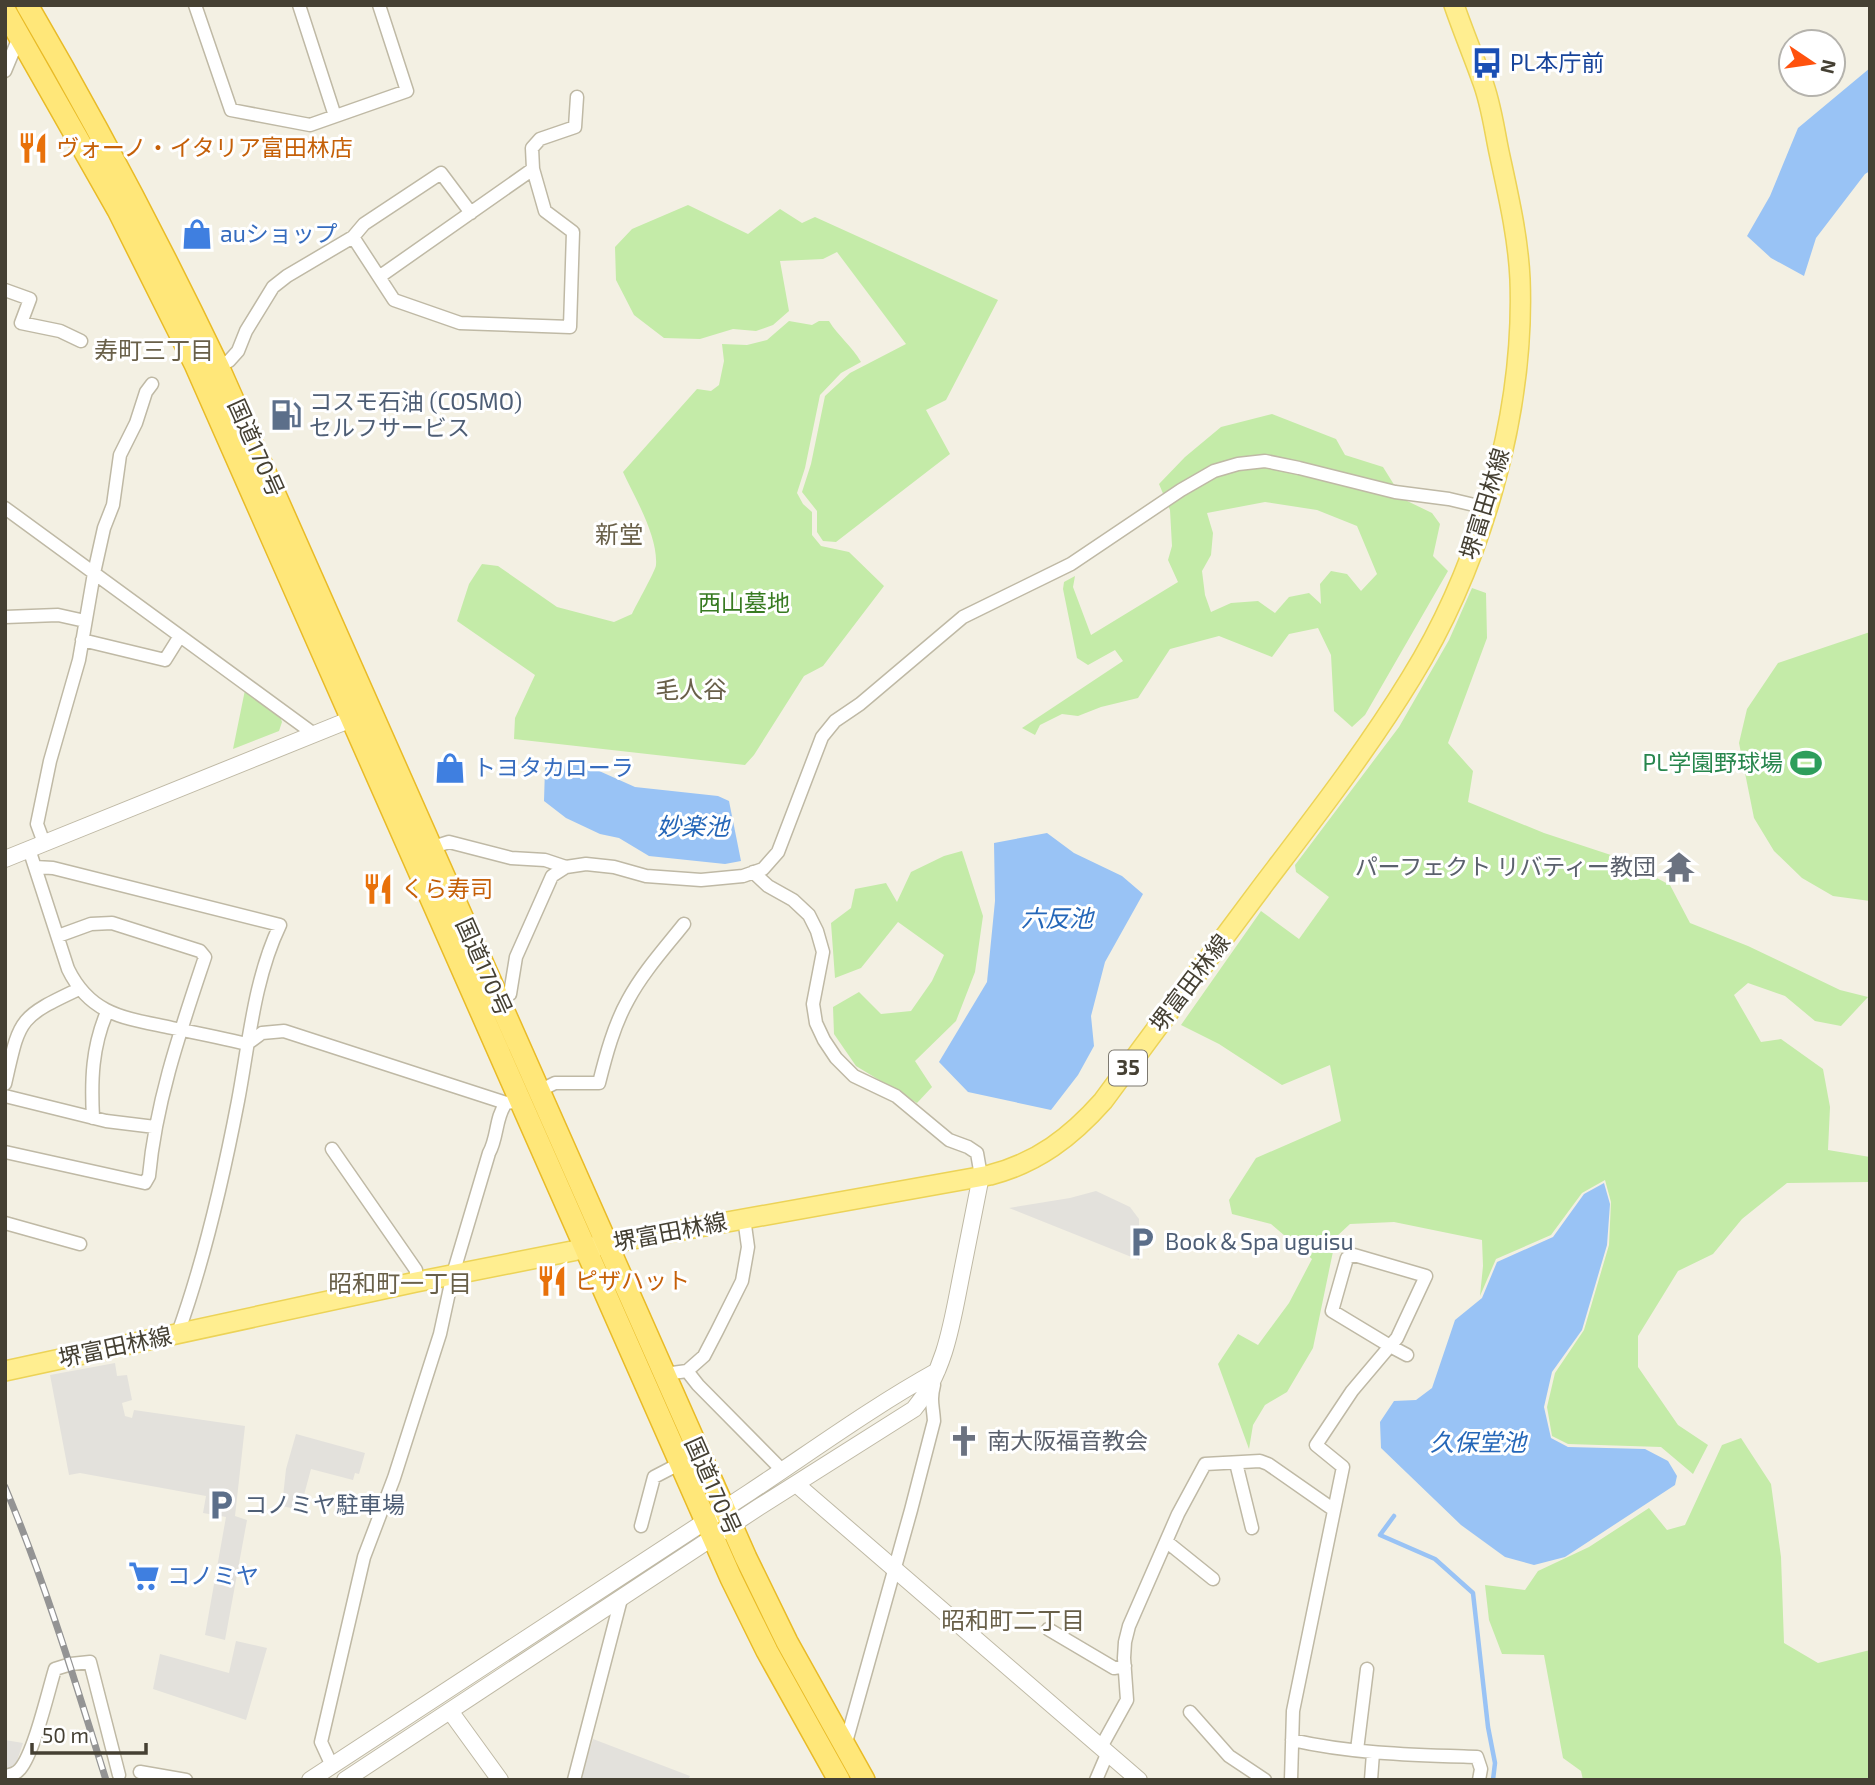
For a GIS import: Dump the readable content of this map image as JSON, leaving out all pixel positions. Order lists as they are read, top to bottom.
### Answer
{
  "streets": {
    "highway": ["国道170号"],
    "main road": ["堺富田林線", "35"]
  },
  "crossings": [
    ["国道170号", "堺富田林線"]
  ],
  "districts": [
    "寿町三丁目",
    "新堂",
    "毛人谷",
    "昭和町一丁目",
    "昭和町二丁目"
  ],
  "water": ["妙楽池", "六反池", "久保堂池"],
  "parks": ["西山墓地"],
  "places": {
    "bus stop": ["PL本庁前"],
    "restaurant": ["ヴォーノ・イタリア富田林店", "くら寿司", "ピザハット"],
    "shop": ["auショップ", "トヨタカローラ"],
    "fuel station": ["コスモ石油 (COSMO) セルフサービス"],
    "sports": ["PL学園野球場"],
    "temple": ["パーフェクト リバティー教団"],
    "parking": ["Book＆Spa uguisu", "コノミヤ駐車場"],
    "church": ["南大阪福音教会"],
    "supermarket": ["コノミヤ"]
  },
  "scale_bar": "50 m",
  "north": "right"
}
